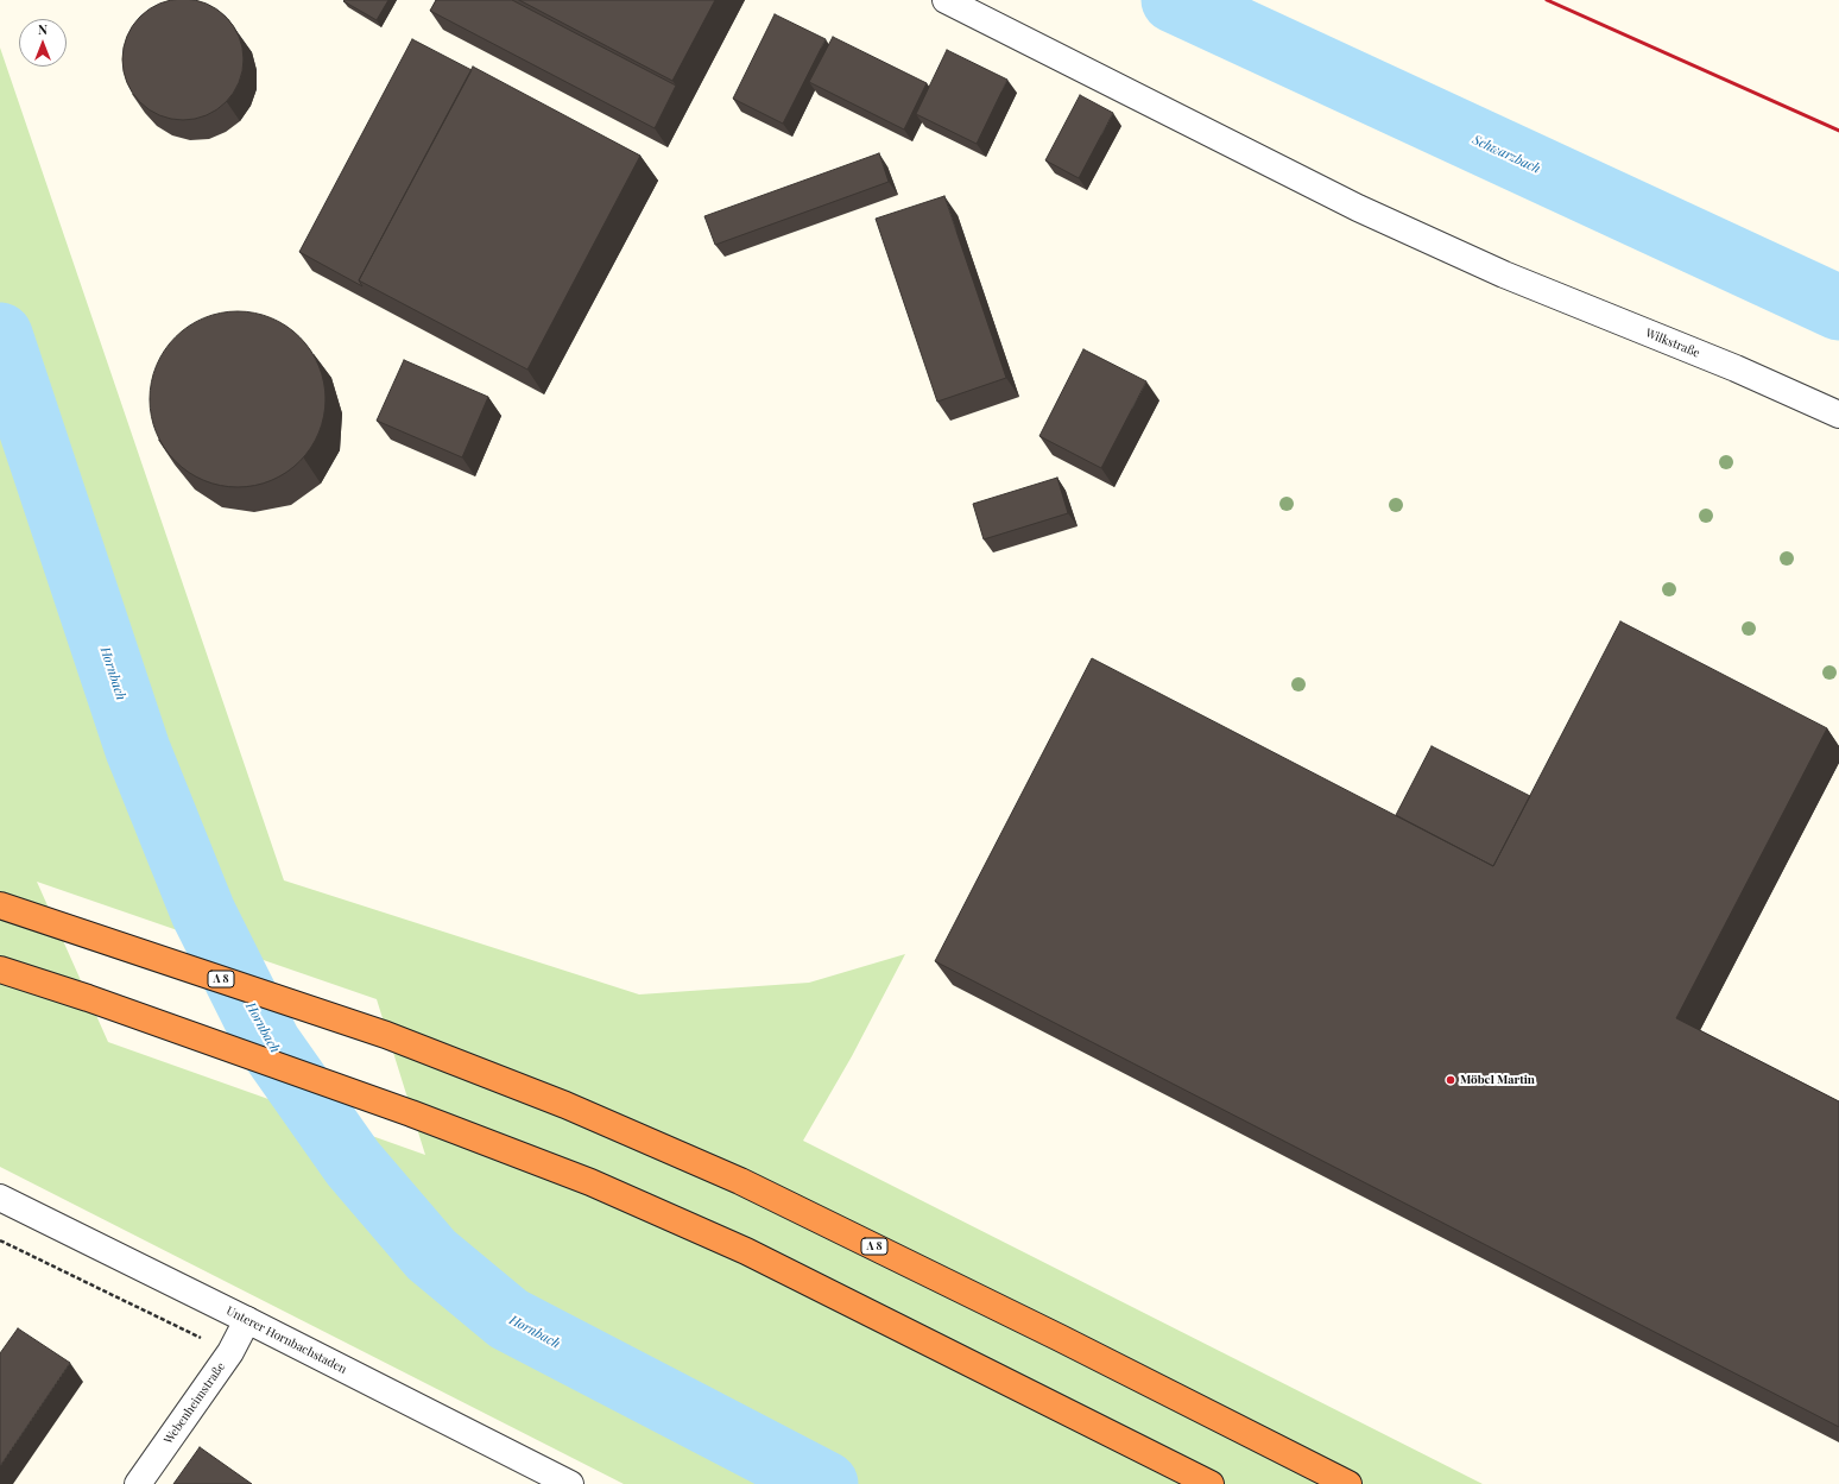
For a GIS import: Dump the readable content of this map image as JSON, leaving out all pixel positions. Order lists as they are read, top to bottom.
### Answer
{
  "streets": {
    "highway": ["A 8"],
    "street": ["Wilkstraße", "Unterer Hornbachstaden", "Webenheimstraße"]
  },
  "crossings": [
    ["Unterer Hornbachstaden", "Webenheimstraße"]
  ],
  "water": ["Schwarzbach", "Hornbach"],
  "places": ["Möbel Martin"],
  "north": "top"
}
